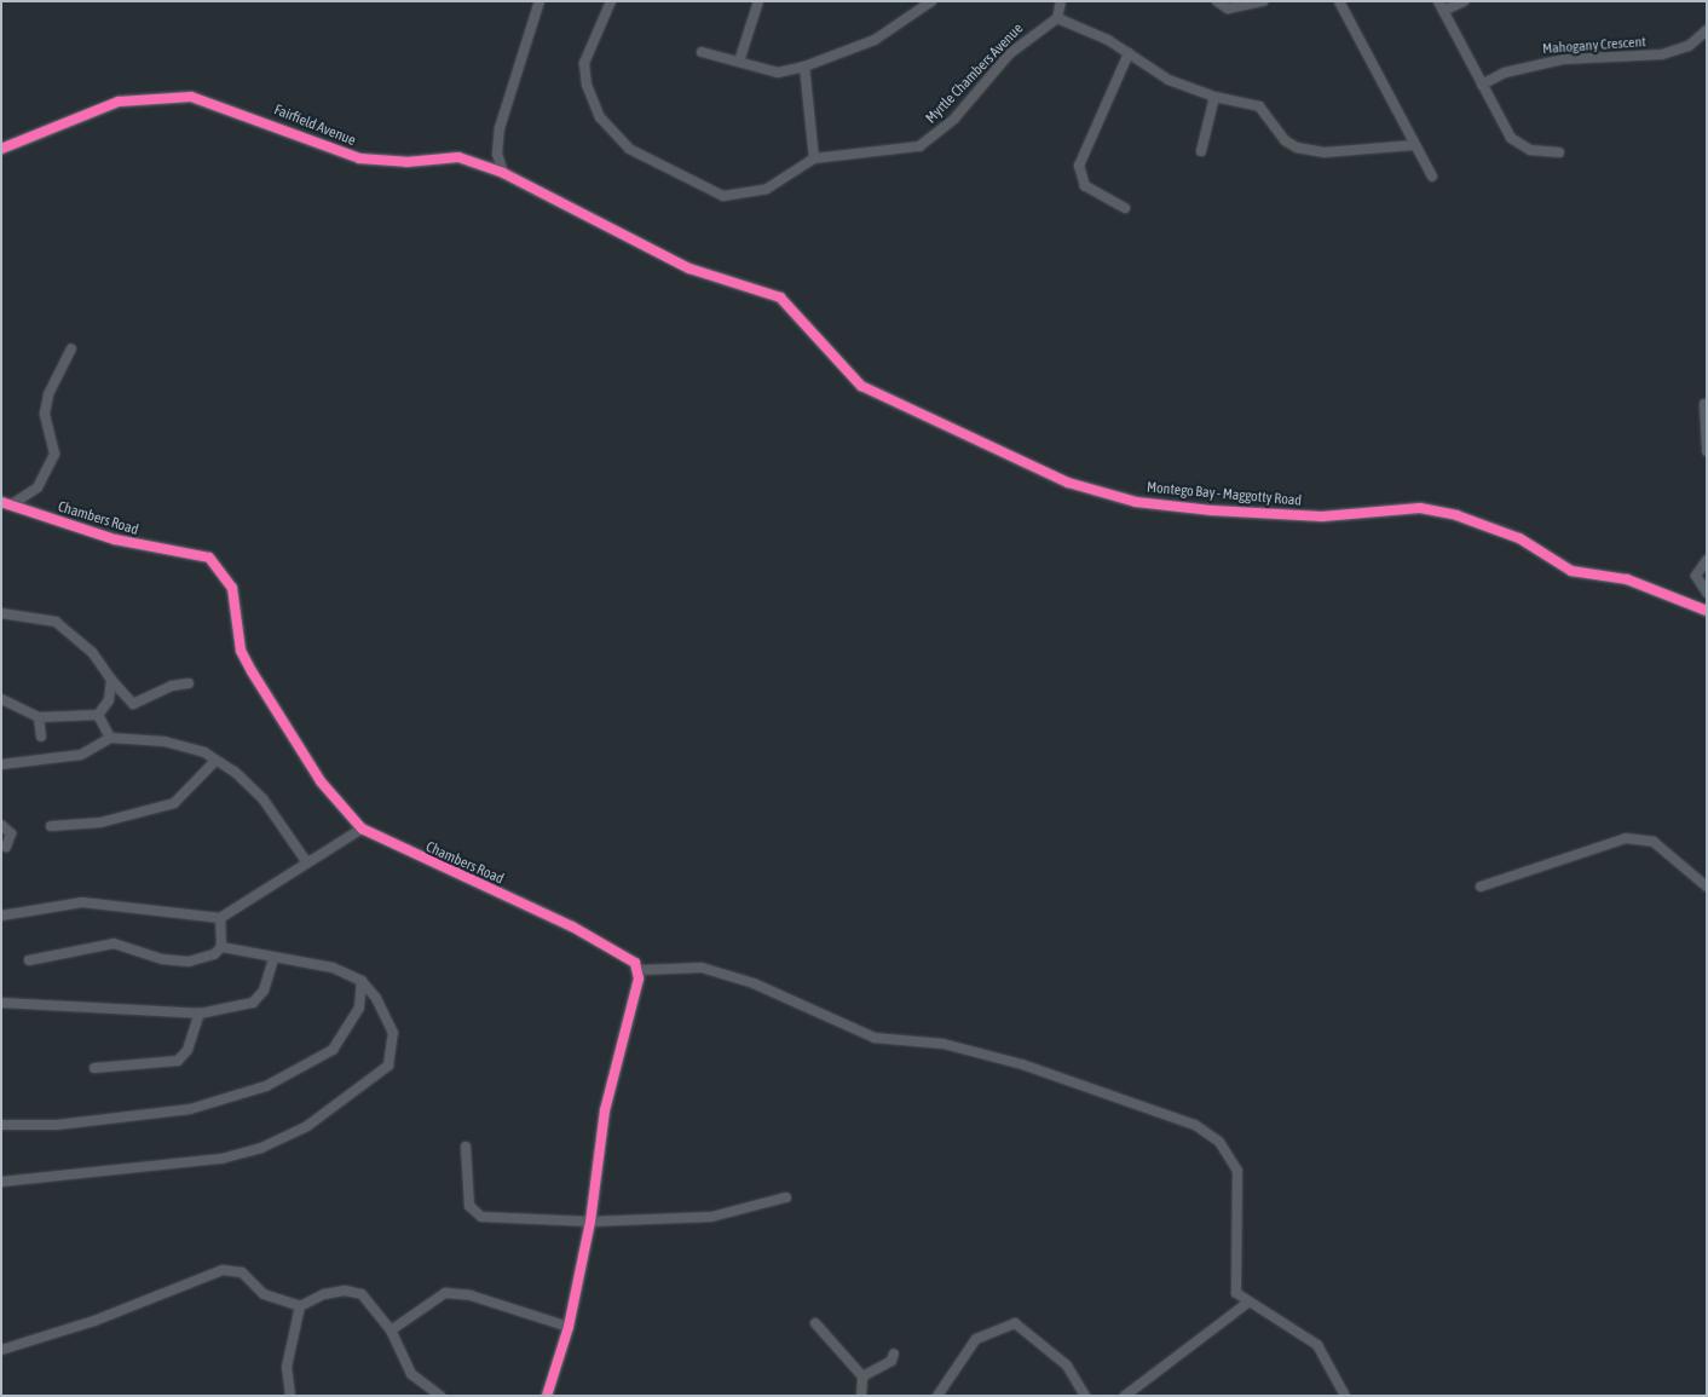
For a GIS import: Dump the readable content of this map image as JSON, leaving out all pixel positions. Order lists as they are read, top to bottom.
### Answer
{
  "streets": {
    "street": [
      "Mahogany Crescent",
      "Myrtle Chambers Avenue",
      "Fairfield Avenue",
      "Montego Bay - Maggotty Road",
      "Chambers Road"
    ]
  },
  "crossings": [
    ["Fairfield Avenue", "Montego Bay - Maggotty Road"]
  ]
}
